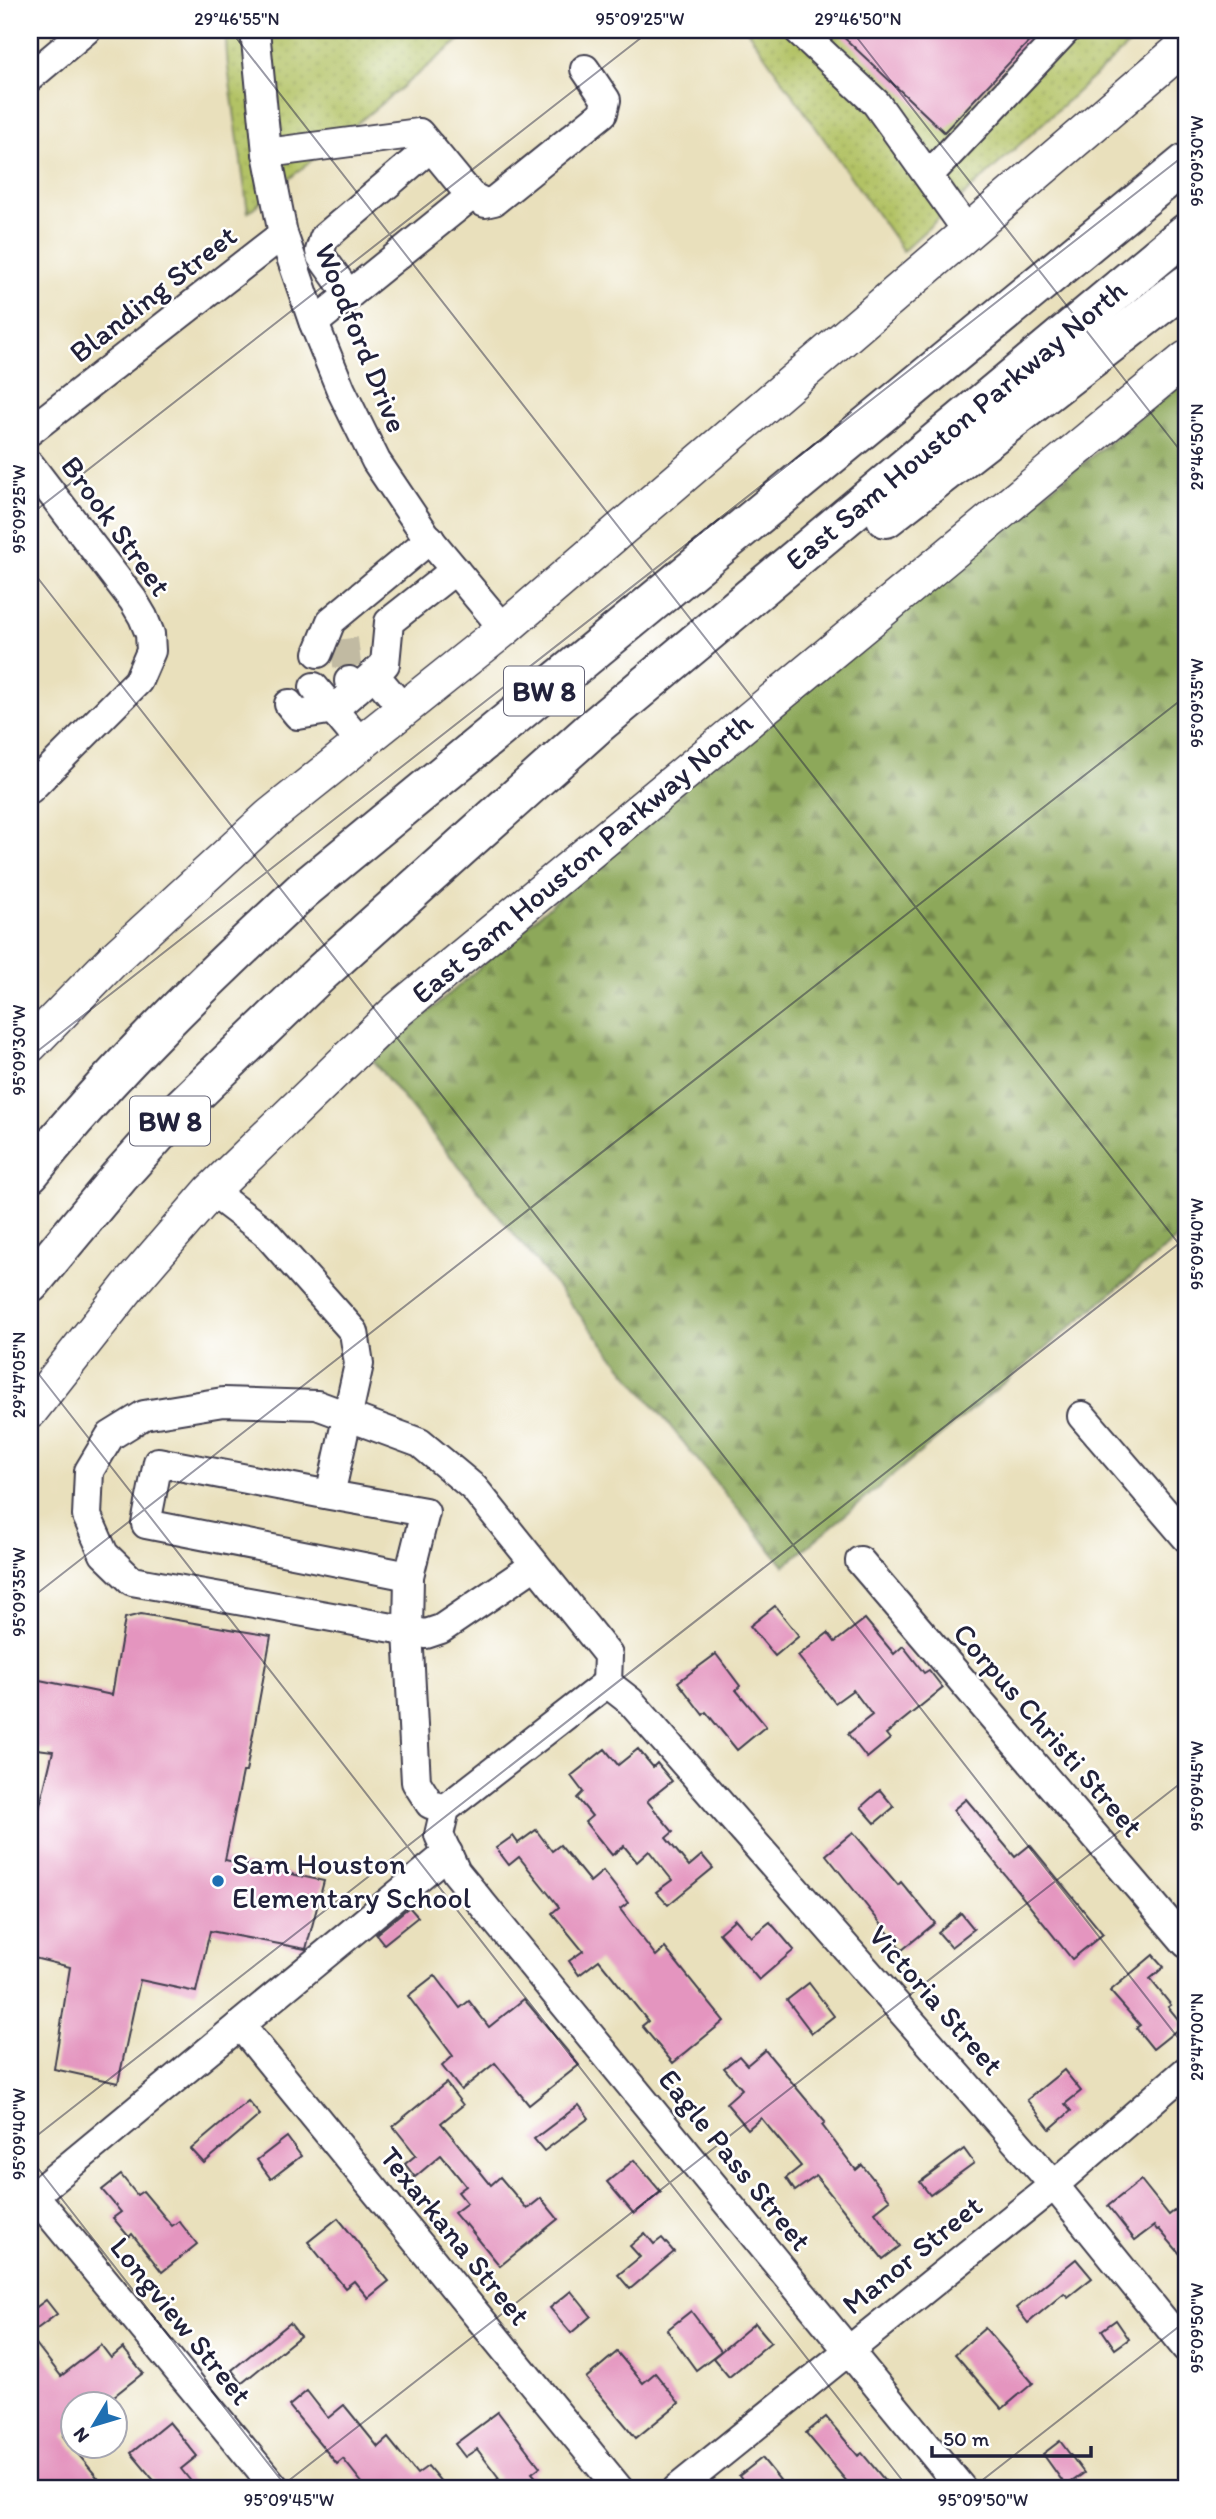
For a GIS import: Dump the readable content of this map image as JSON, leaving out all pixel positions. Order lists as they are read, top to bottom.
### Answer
{
  "streets": {
    "highway": ["East Sam Houston Parkway North", "BW 8"],
    "street": [
      "Blanding Street",
      "Woodford Drive",
      "Brook Street",
      "Corpus Christi Street",
      "Victoria Street",
      "Eagle Pass Street",
      "Texarkana Street",
      "Manor Street",
      "Longview Street"
    ]
  },
  "crossings": [
    ["Blanding Street", "Woodford Drive"],
    ["Woodford Drive", "BW 8"],
    ["Victoria Street", "Manor Street"],
    ["Eagle Pass Street", "Manor Street"],
    ["Texarkana Street", "Longview Street"]
  ],
  "places": ["Sam Houston Elementary School"],
  "scale_bar": "50 m",
  "north": "bottom left",
  "coordinates": [
    "29°46'55\"N",
    "95°09'25\"W",
    "29°46'50\"N",
    "95°09'30\"W",
    "95°09'35\"W",
    "95°09'40\"W",
    "29°47'05\"N",
    "95°09'45\"W",
    "29°47'00\"N",
    "95°09'50\"W"
  ]
}
